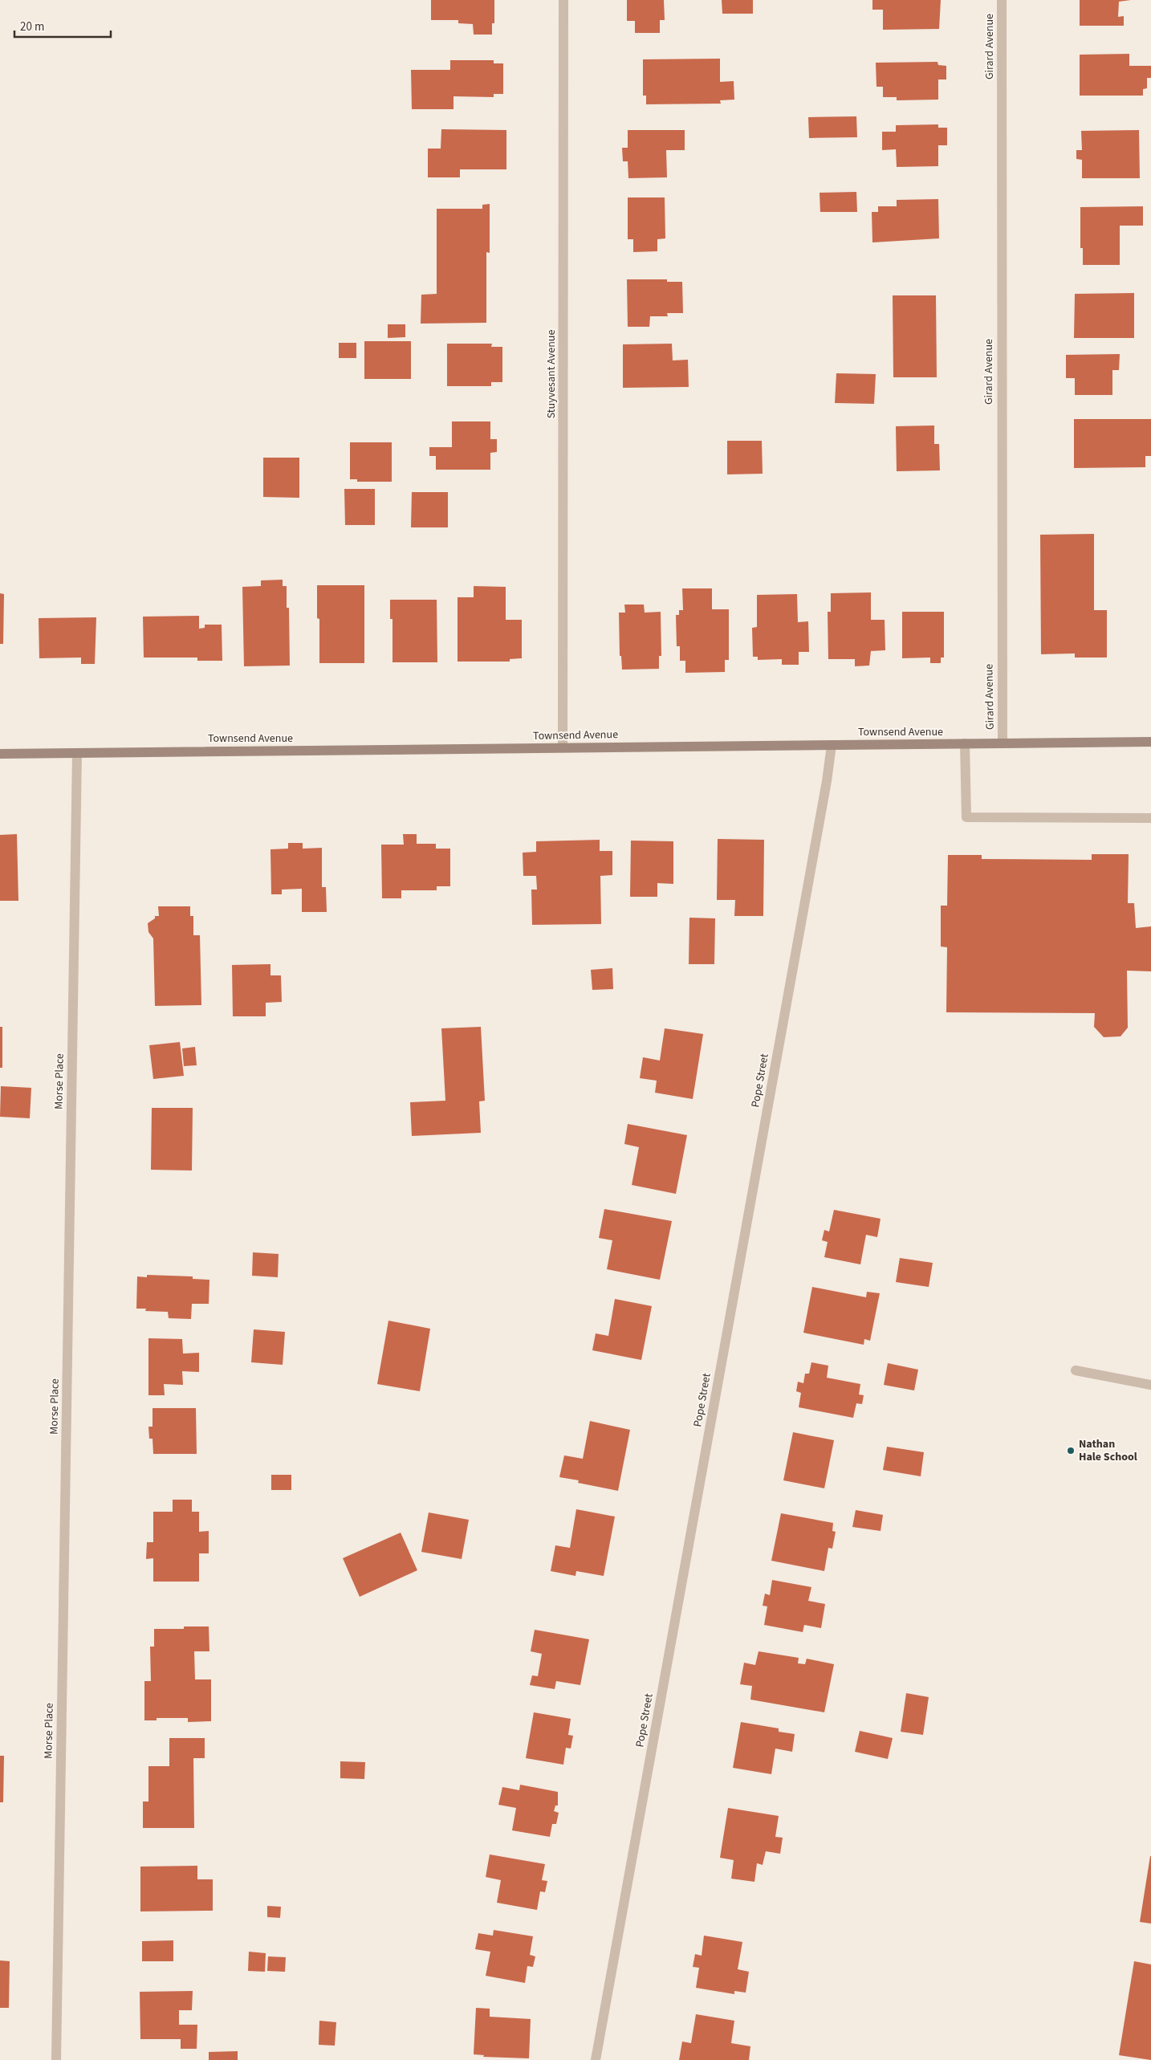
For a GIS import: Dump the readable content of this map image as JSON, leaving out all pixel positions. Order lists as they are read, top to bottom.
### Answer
{
  "streets": {
    "main road": ["Townsend Avenue"],
    "street": [
      "Girard Avenue",
      "Stuyvesant Avenue",
      "Pope Street",
      "Morse Place"
    ]
  },
  "crossings": [
    ["Girard Avenue", "Townsend Avenue"],
    ["Stuyvesant Avenue", "Townsend Avenue"],
    ["Townsend Avenue", "Pope Street"],
    ["Townsend Avenue", "Morse Place"]
  ],
  "places": ["Nathan Hale School"],
  "scale_bar": "20 m"
}
